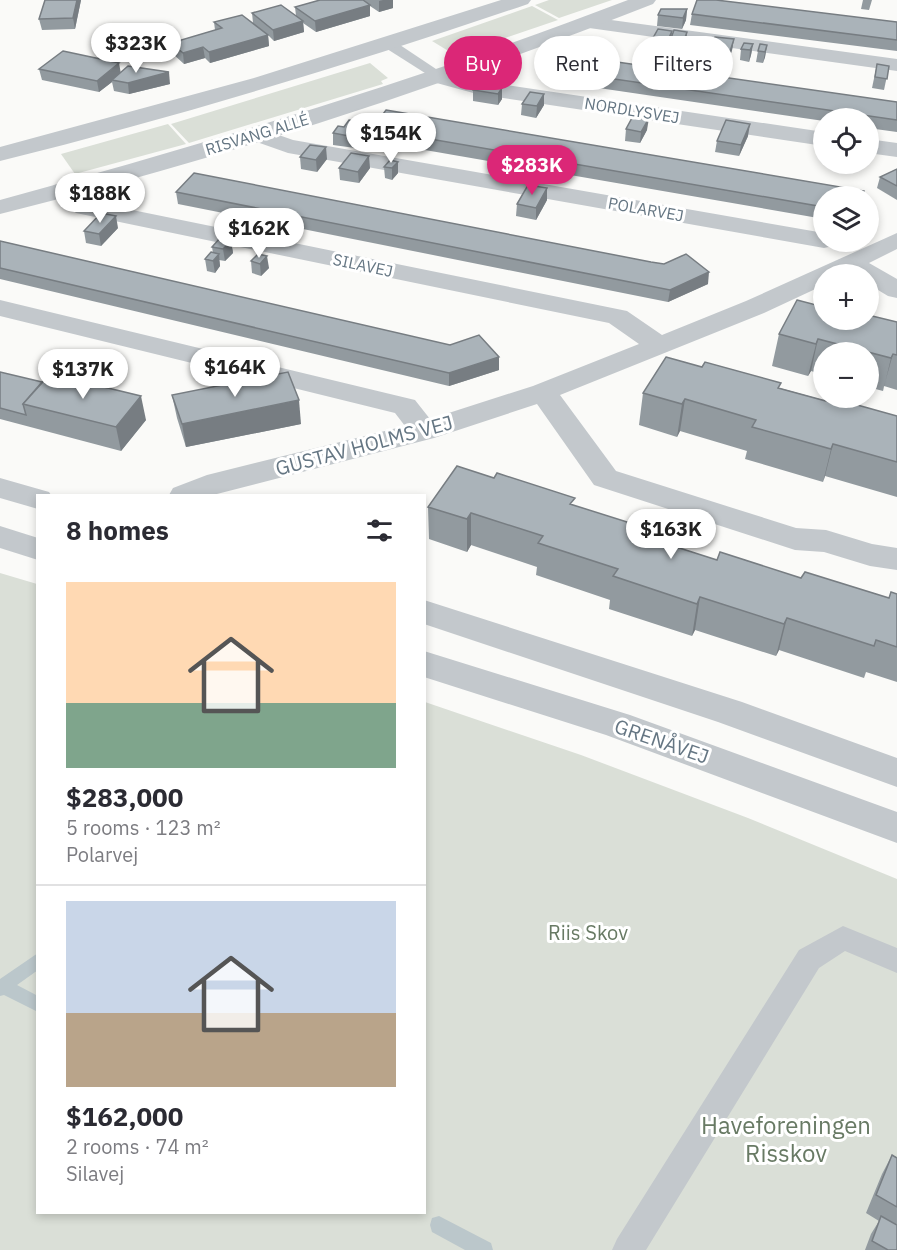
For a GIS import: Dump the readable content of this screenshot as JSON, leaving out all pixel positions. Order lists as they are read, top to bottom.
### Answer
{
  "streets": {
    "street": [
      "NORDLYSVEJ",
      "RISVANG ALLÉ",
      "POLARVEJ",
      "SILAVEJ",
      "GUSTAV HOLMS VEJ",
      "GRENÅVEJ"
    ]
  },
  "crossings": [
    ["NORDLYSVEJ", "RISVANG ALLÉ"],
    ["RISVANG ALLÉ", "POLARVEJ"],
    ["RISVANG ALLÉ", "SILAVEJ"],
    ["POLARVEJ", "GUSTAV HOLMS VEJ"],
    ["SILAVEJ", "GUSTAV HOLMS VEJ"]
  ],
  "parks": ["Riis Skov", "Haveforeningen Risskov"],
  "page": {
    "price": [
      "$323K",
      "$154K",
      "$283K",
      "$188K",
      "$162K",
      "$164K",
      "$137K",
      "$163K"
    ],
    "chip": ["Buy", "Rent", "Filters"],
    "map_buttons": ["+", "−"],
    "heading": "8 homes",
    "list": [
      {
        "name": "$283,000",
        "note": "5 rooms · 123 m² · Polarvej"
      },
      {
        "name": "$162,000",
        "note": "2 rooms · 74 m² · Silavej"
      }
    ]
  }
}
